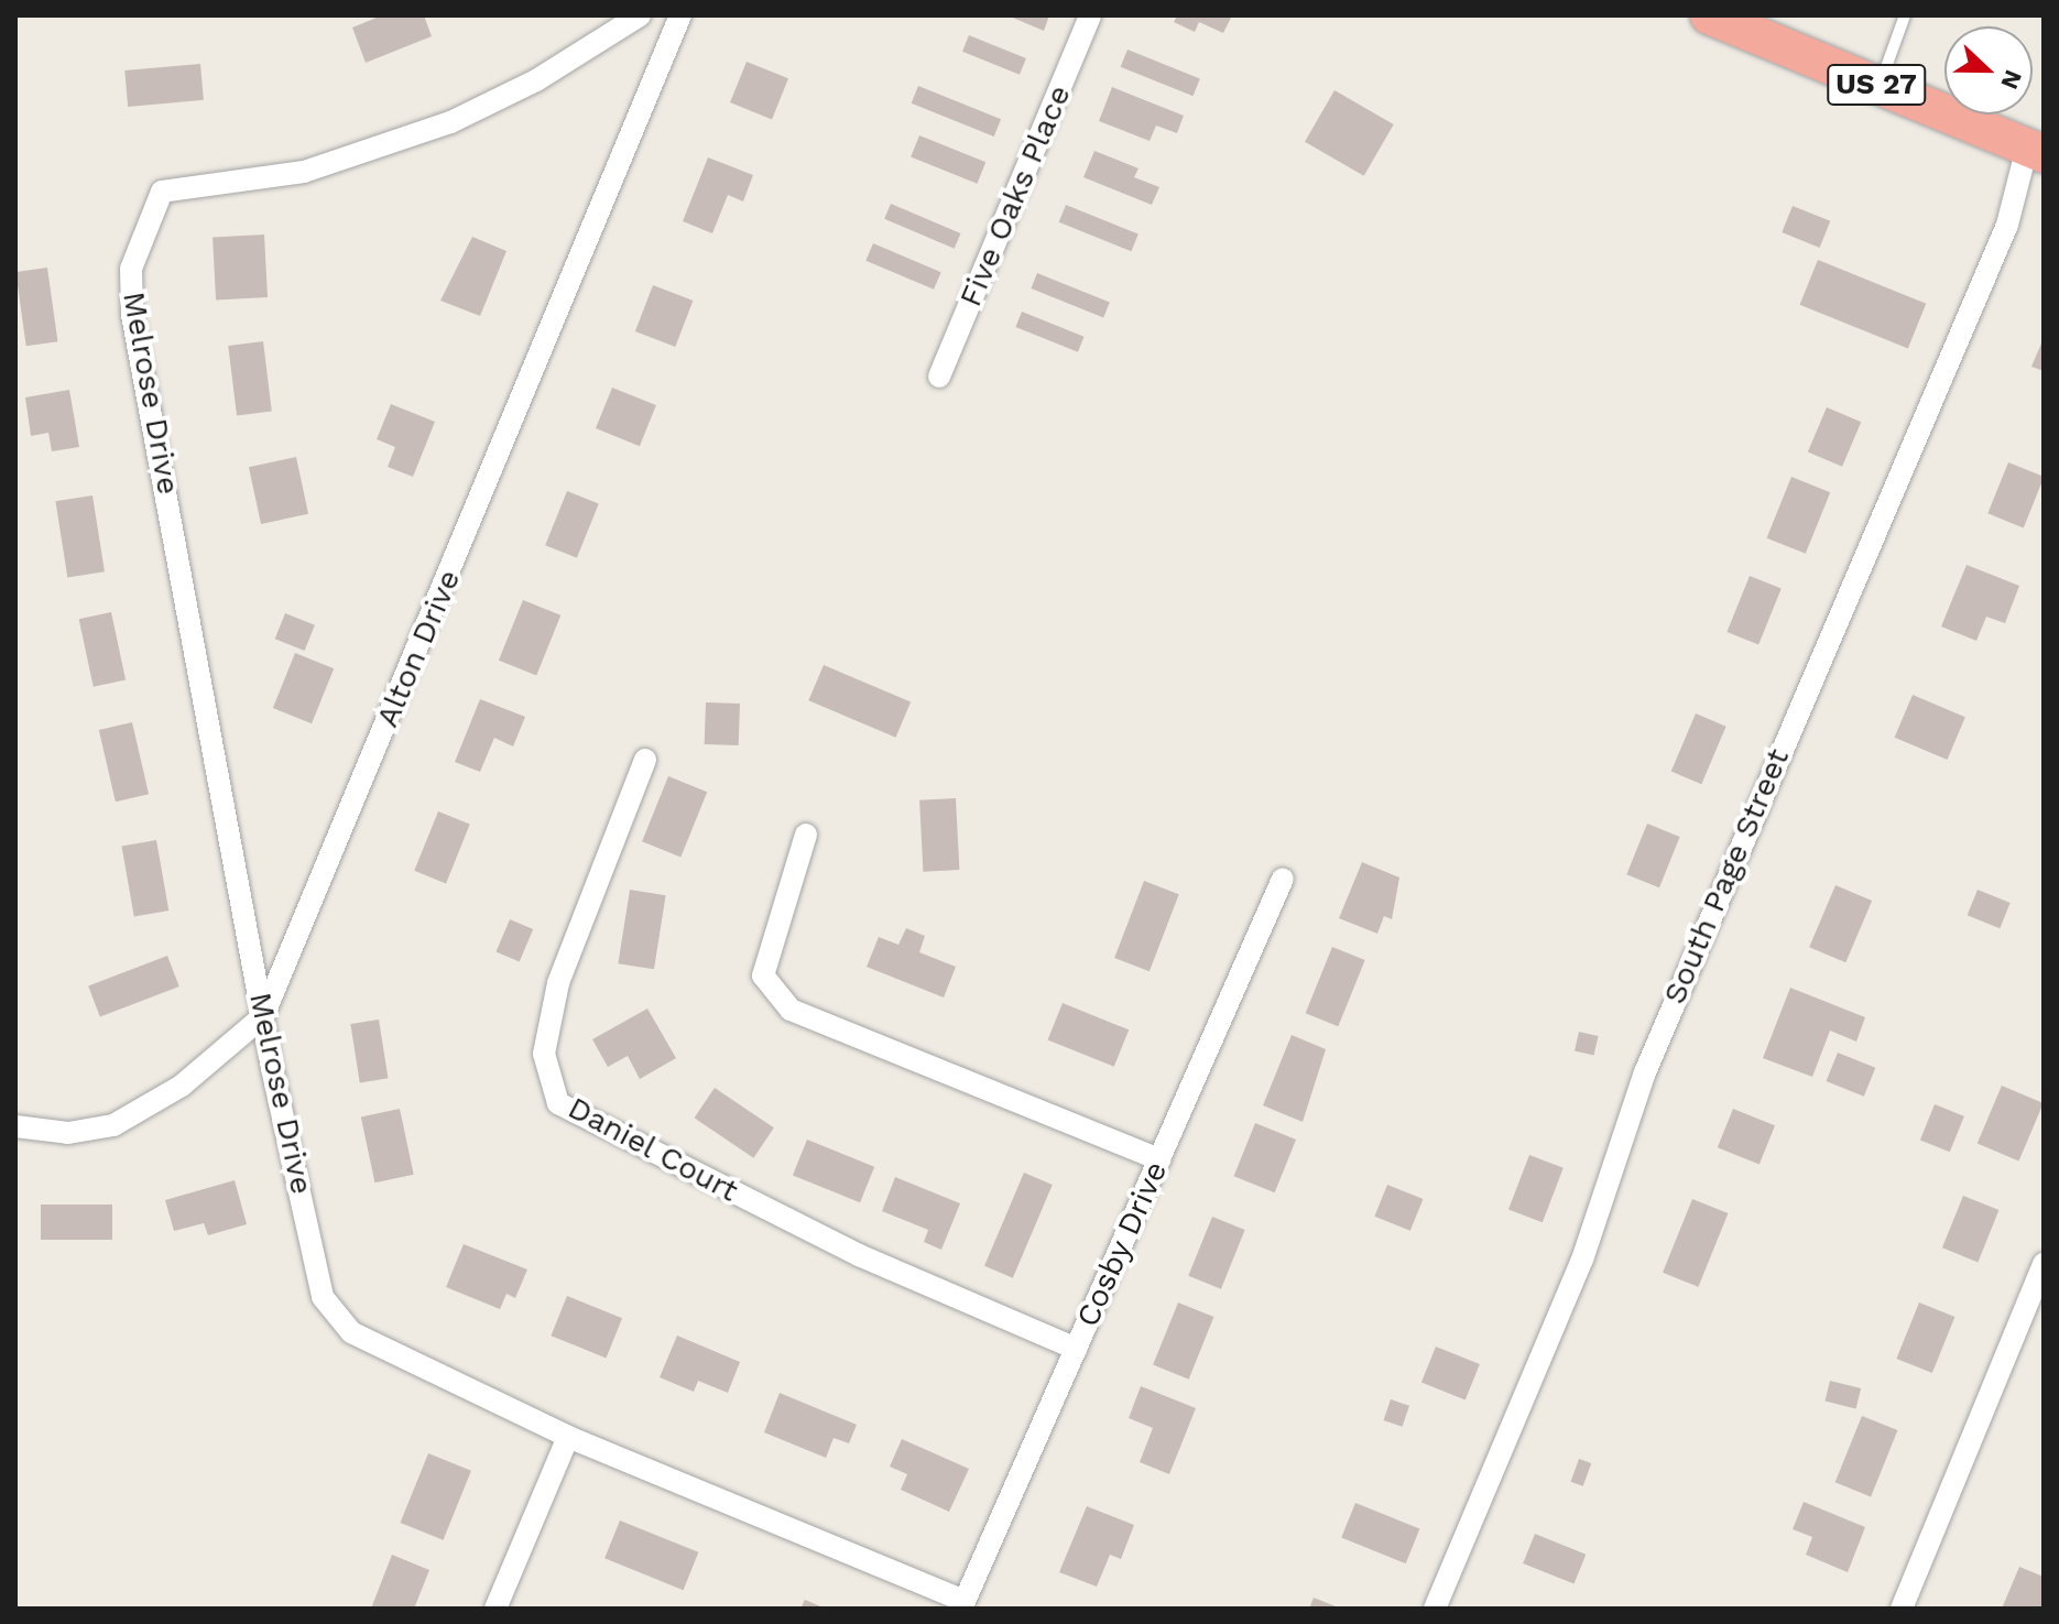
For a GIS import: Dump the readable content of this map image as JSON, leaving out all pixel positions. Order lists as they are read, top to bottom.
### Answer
{
  "streets": {
    "highway": ["US 27"],
    "street": [
      "Five Oaks Place",
      "Melrose Drive",
      "Alton Drive",
      "South Page Street",
      "Daniel Court",
      "Cosby Drive"
    ]
  },
  "crossings": [
    ["US 27", "South Page Street"],
    ["Melrose Drive", "Alton Drive"],
    ["Melrose Drive", "Cosby Drive"],
    ["Daniel Court", "Cosby Drive"]
  ],
  "north": "right"
}
